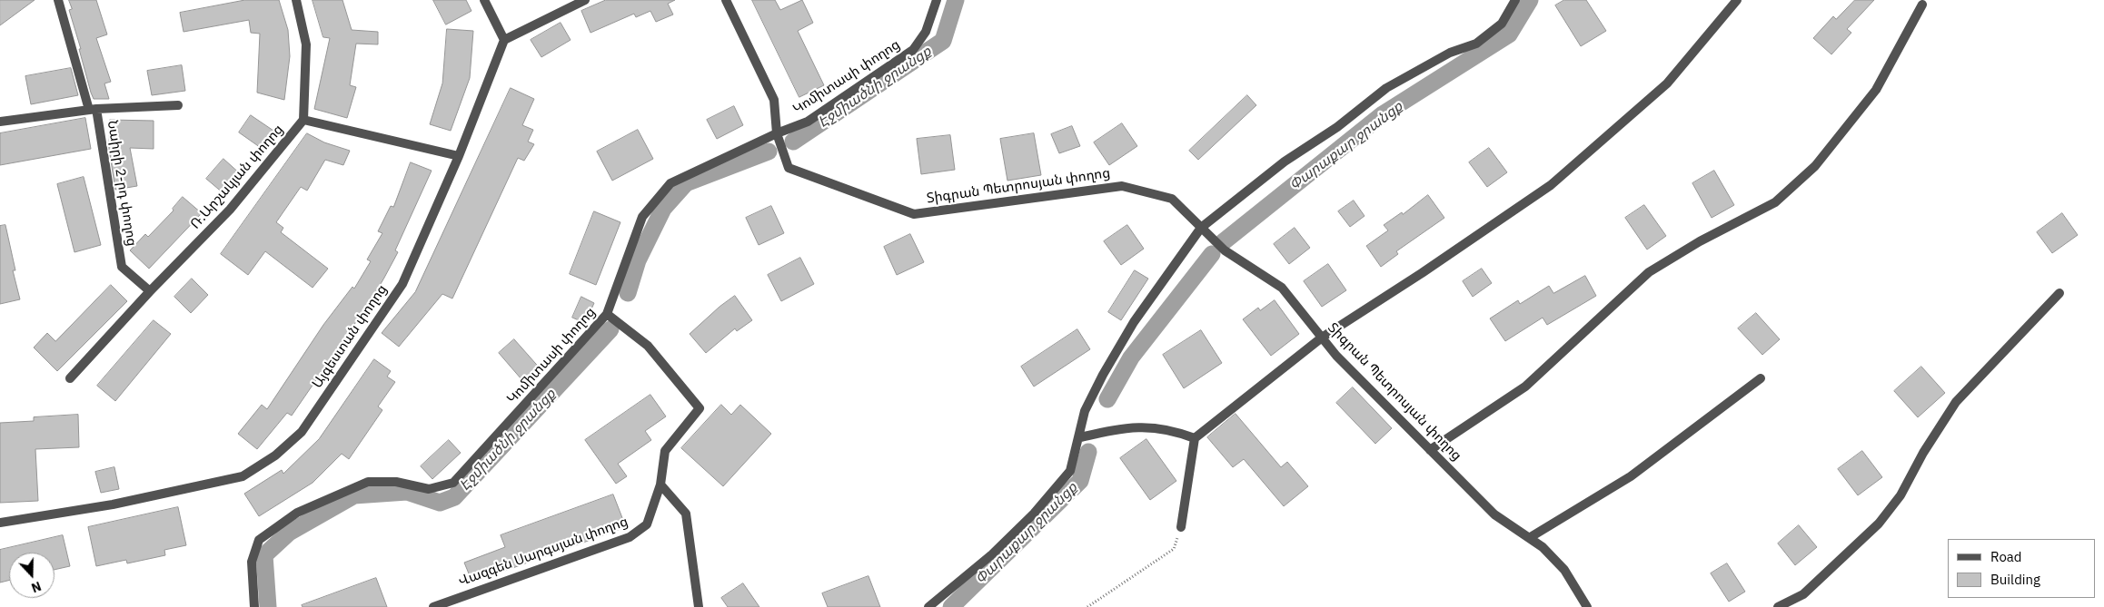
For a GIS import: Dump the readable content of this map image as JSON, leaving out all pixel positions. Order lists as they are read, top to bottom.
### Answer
{
  "streets": {
    "street": [
      "Կոմիտասի փողոց",
      "Ռ.Արշակյան փողոց",
      "Նաիրի 2-րդ փողոց",
      "Տիգրան Պետրոսյան փողոց",
      "Այգեստան փողոց",
      "Վազգեն Սարգսյան փողոց"
    ]
  },
  "crossings": [
    ["Կոմիտասի փողոց", "Տիգրան Պետրոսյան փողոց"],
    ["Կոմիտասի փողոց", "Վազգեն Սարգսյան փողոց"],
    ["Ռ.Արշակյան փողոց", "Նաիրի 2-րդ փողոց"]
  ],
  "water": ["Էջմիածնի ջրանցք", "Փարաքար ջրանցք"],
  "legend": ["Road", "Building"],
  "north": "bottom"
}
